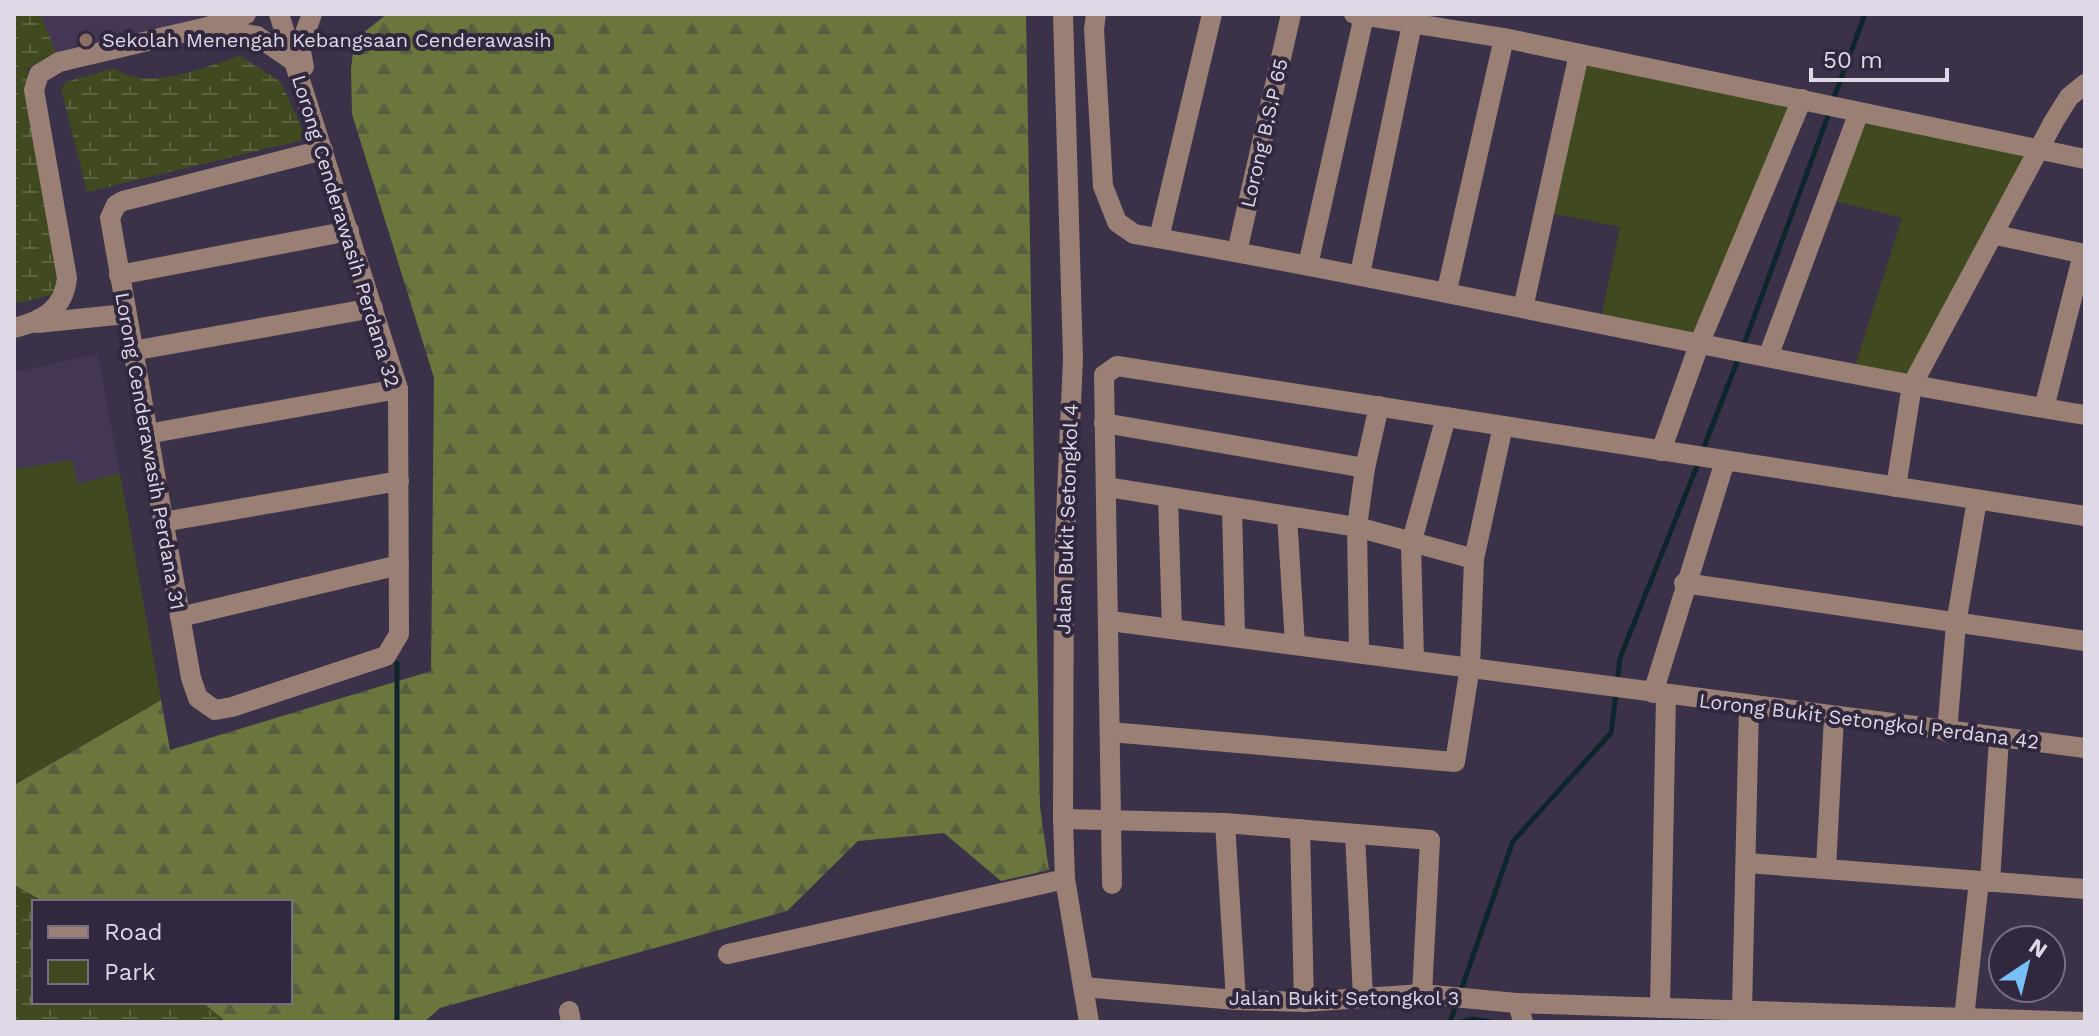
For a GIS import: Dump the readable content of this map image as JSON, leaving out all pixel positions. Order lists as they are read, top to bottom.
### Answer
{
  "streets": {
    "street": [
      "Lorong B.S.P 65",
      "Lorong Cenderawasih Perdana 32",
      "Lorong Cenderawasih Perdana 31",
      "Jalan Bukit Setongkol 4",
      "Lorong Bukit Setongkol Perdana 42",
      "Jalan Bukit Setongkol 3"
    ]
  },
  "crossings": [
    ["Lorong Cenderawasih Perdana 32", "Lorong Cenderawasih Perdana 31"],
    ["Jalan Bukit Setongkol 4", "Jalan Bukit Setongkol 3"]
  ],
  "places": ["Sekolah Menengah Kebangsaan Cenderawasih"],
  "legend": ["Road", "Park"],
  "scale_bar": "50 m",
  "north": "top right"
}
